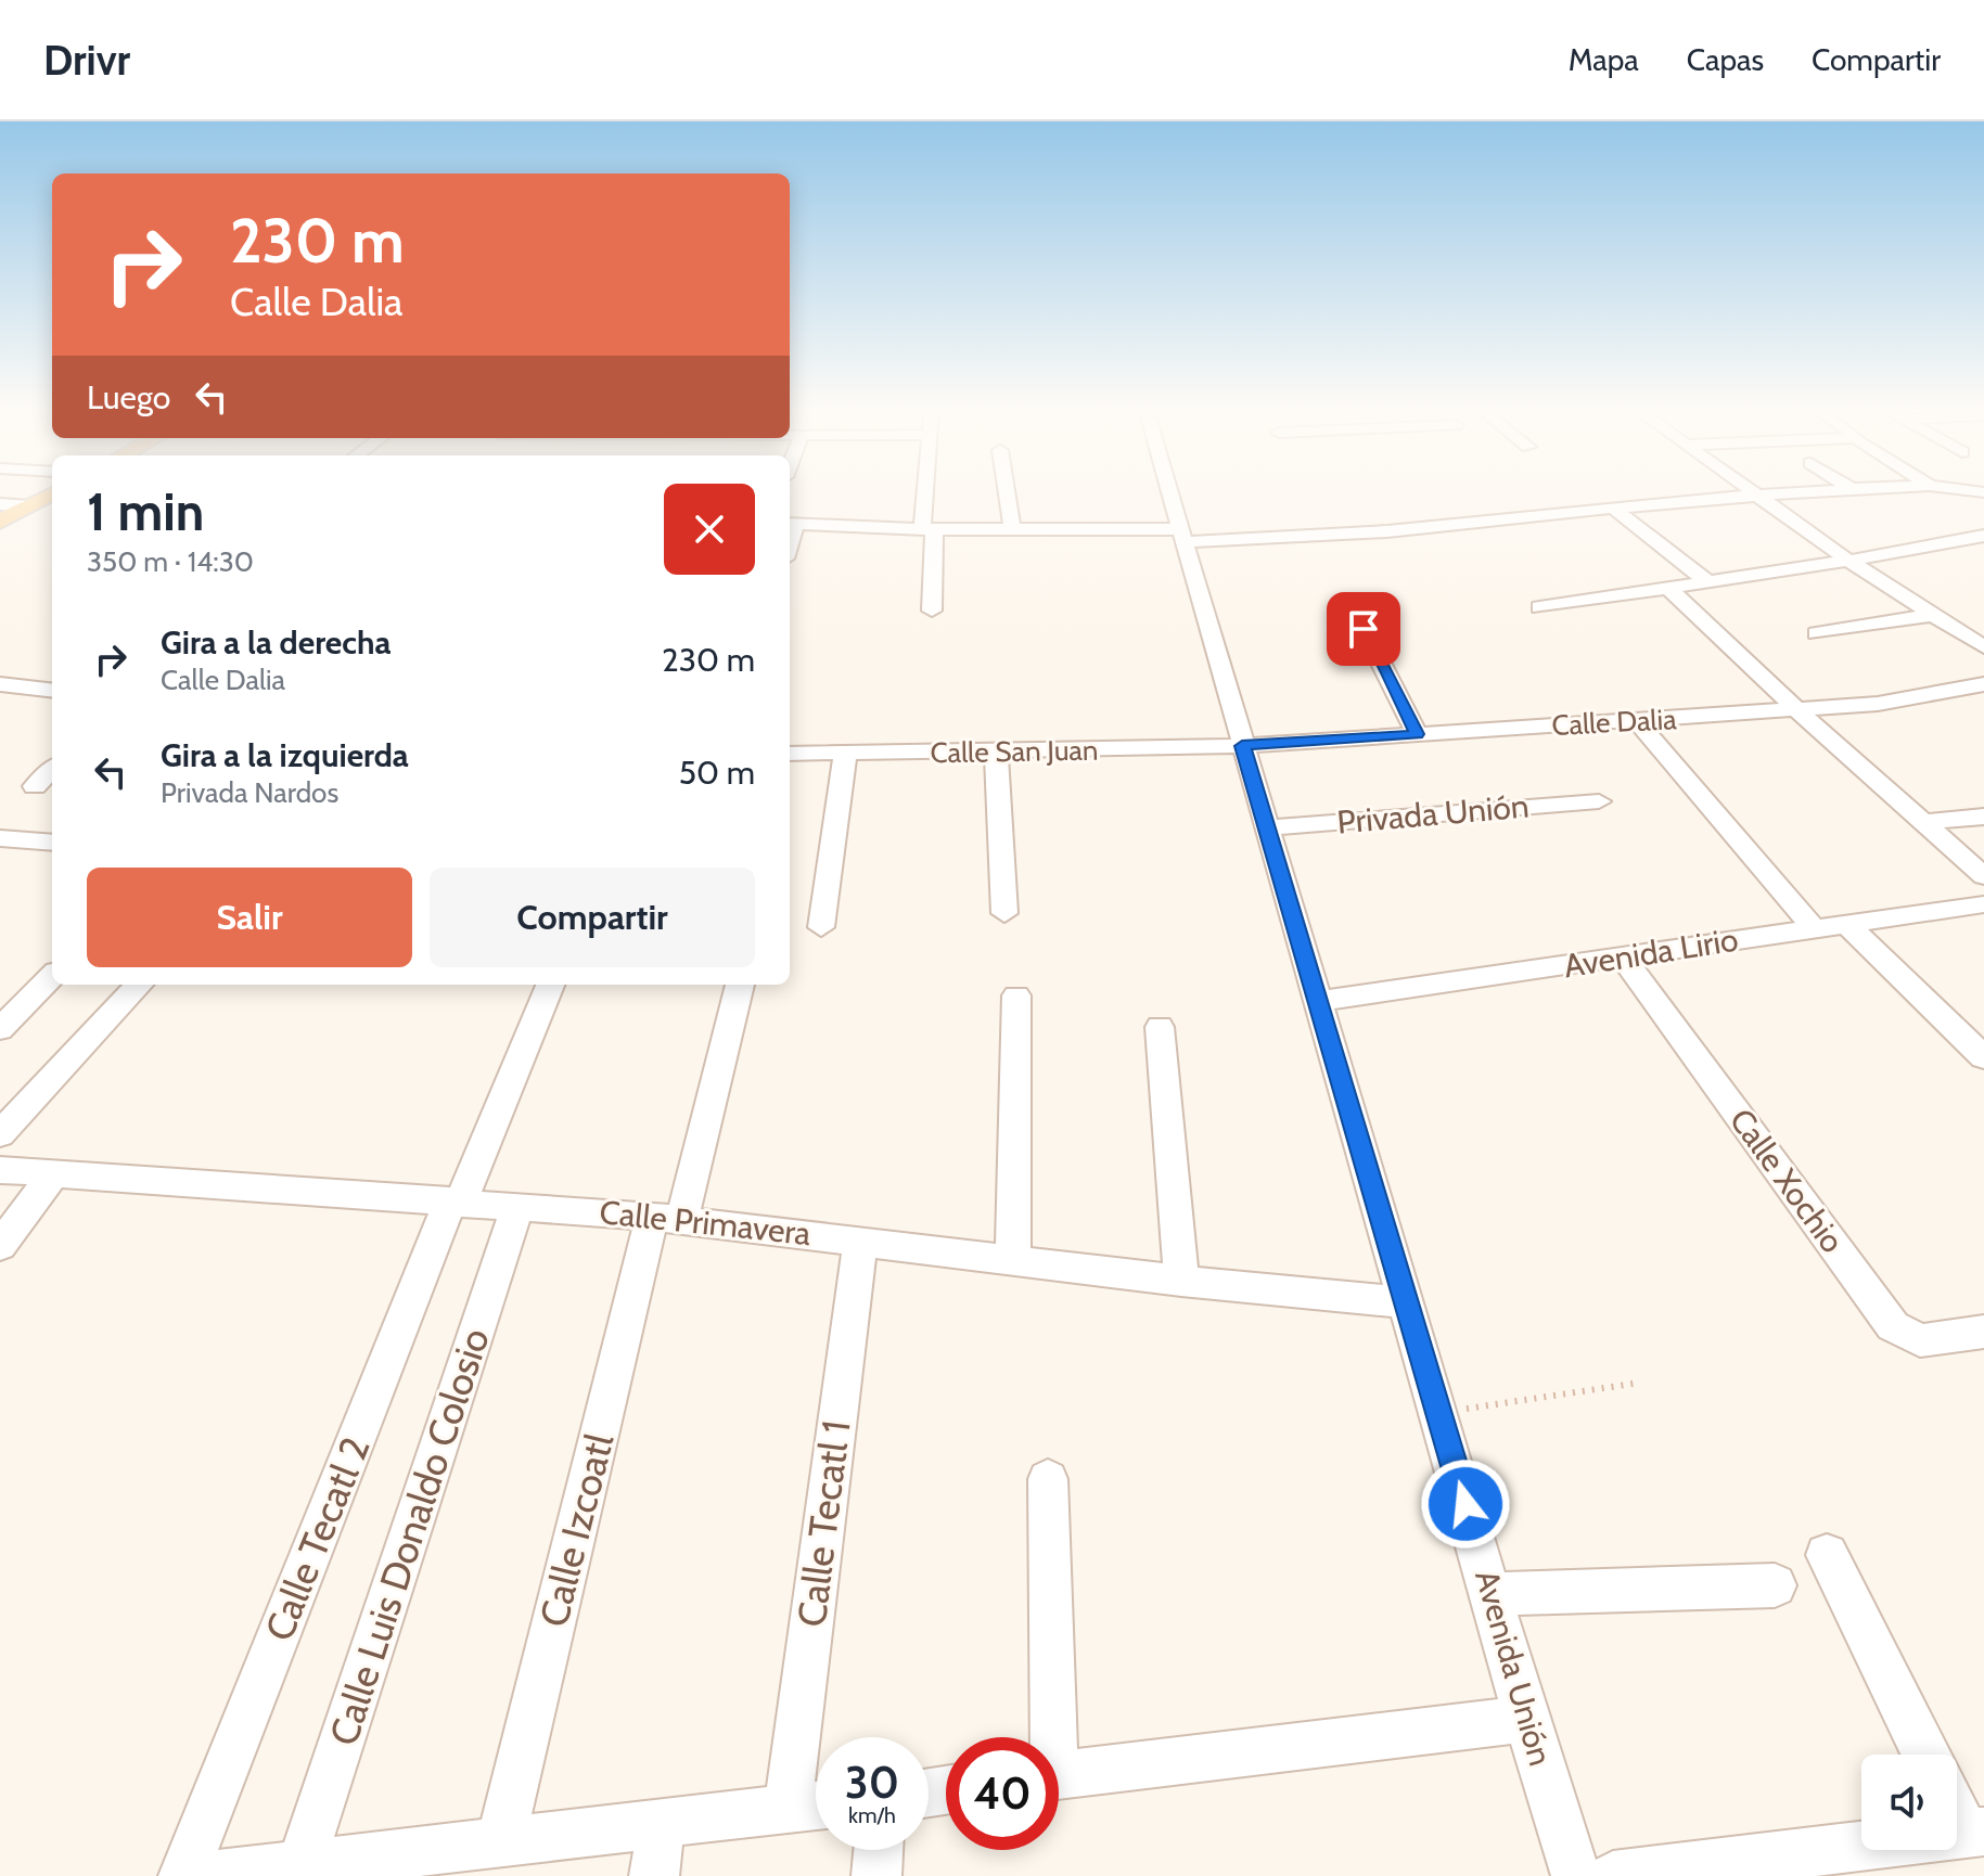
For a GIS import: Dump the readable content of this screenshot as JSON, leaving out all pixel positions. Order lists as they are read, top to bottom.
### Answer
{
  "streets": {
    "street": [
      "Calle Dalia",
      "Calle San Juan",
      "Privada Unión",
      "Avenida Lirio",
      "Calle Xochio",
      "Calle Primavera",
      "Calle Tecatl 1",
      "Calle Izcoatl",
      "Calle Luis Donaldo Colosio",
      "Calle Tecatl 2",
      "Avenida Unión"
    ]
  },
  "crossings": [
    ["Calle Dalia", "Calle San Juan"],
    ["Calle Dalia", "Avenida Unión"],
    ["Calle San Juan", "Avenida Unión"],
    ["Privada Unión", "Avenida Unión"],
    ["Avenida Lirio", "Calle Xochio"],
    ["Avenida Lirio", "Avenida Unión"],
    ["Calle Primavera", "Calle Tecatl 1"],
    ["Calle Primavera", "Calle Izcoatl"],
    ["Calle Primavera", "Calle Luis Donaldo Colosio"],
    ["Calle Primavera", "Calle Tecatl 2"],
    ["Calle Primavera", "Avenida Unión"]
  ],
  "page": {
    "header": "Drivr",
    "nav": ["Mapa", "Capas", "Compartir"],
    "turn": ["230 m", "Calle Dalia"],
    "then": "Luego",
    "heading": ["1 min", "350 m · 14:30"],
    "list": [
      {
        "name": "Gira a la derecha",
        "note": "Calle Dalia",
        "value": "230 m"
      },
      {
        "name": "Gira a la izquierda",
        "note": "Privada Nardos",
        "value": "50 m"
      }
    ],
    "buttons": ["Salir", "Compartir"],
    "speed": "30 km/h",
    "limit": "40"
  }
}
